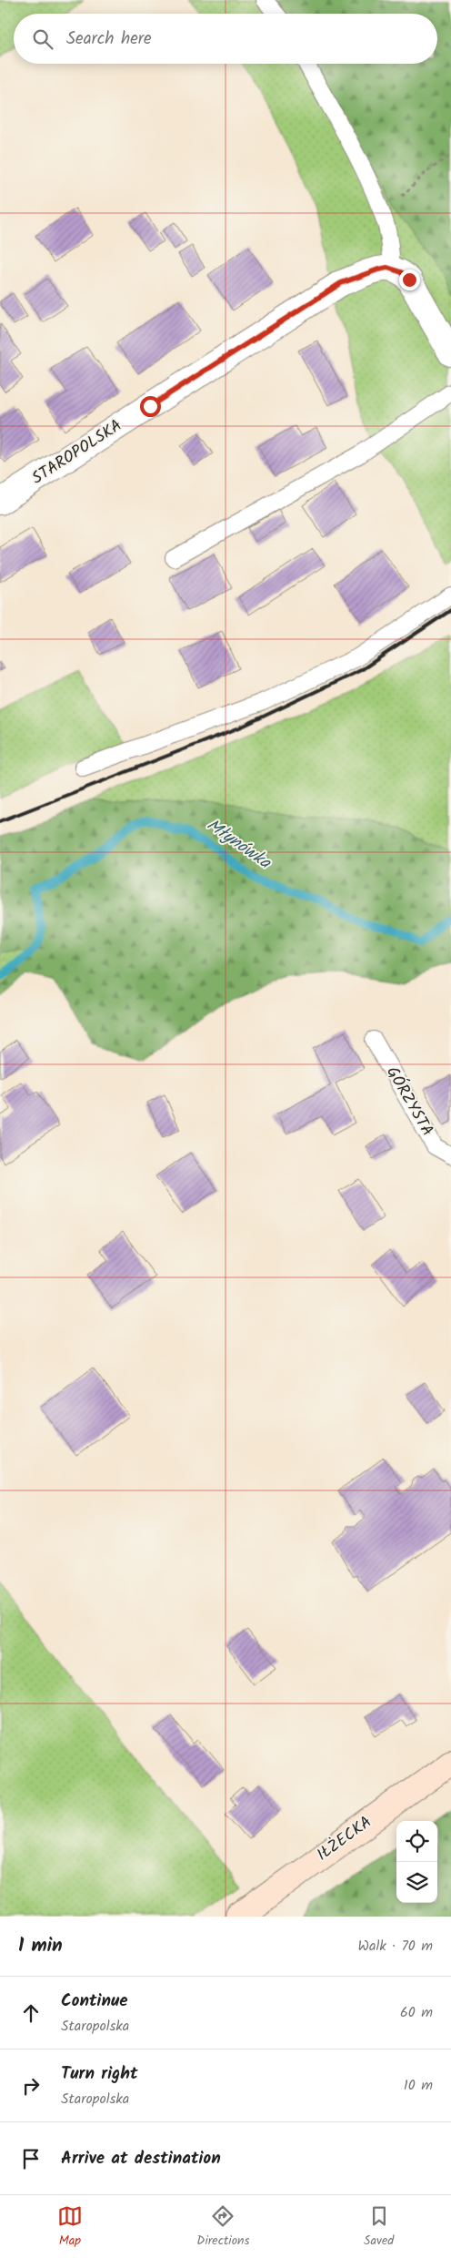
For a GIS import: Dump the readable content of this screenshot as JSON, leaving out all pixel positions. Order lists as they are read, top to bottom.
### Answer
{
  "streets": {
    "main road": ["IŁŻECKA"],
    "street": ["STAROPOLSKA"],
    "lane": ["GÓRZYSTA"]
  },
  "water": ["Młynówka"],
  "page": {
    "search": "Search here",
    "heading": ["1 min", "Walk · 70 m"],
    "list": [
      ["Continue", "Staropolska", "60 m"],
      ["Turn right", "Staropolska", "10 m"],
      "Arrive at destination"
    ],
    "nav": ["Map", "Directions", "Saved"]
  }
}
